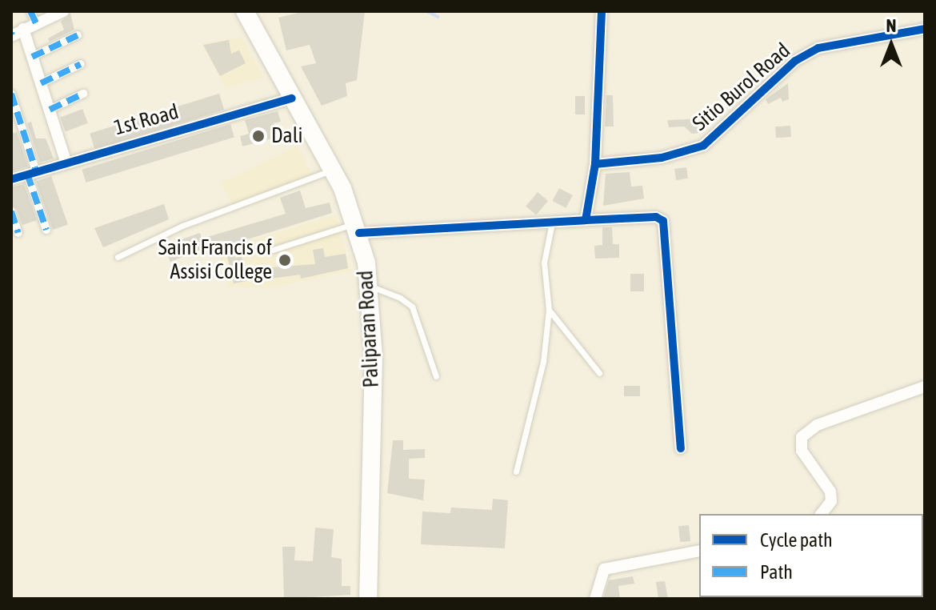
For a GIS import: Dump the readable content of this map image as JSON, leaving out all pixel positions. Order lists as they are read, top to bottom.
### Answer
{
  "streets": {
    "main road": ["Paliparan Road"],
    "street": ["Sitio Burol Road", "1st Road"]
  },
  "crossings": [
    ["1st Road", "Paliparan Road"]
  ],
  "places": ["Dali", "Saint Francis of Assisi College"],
  "legend": ["Cycle path", "Path"],
  "north": "top"
}
